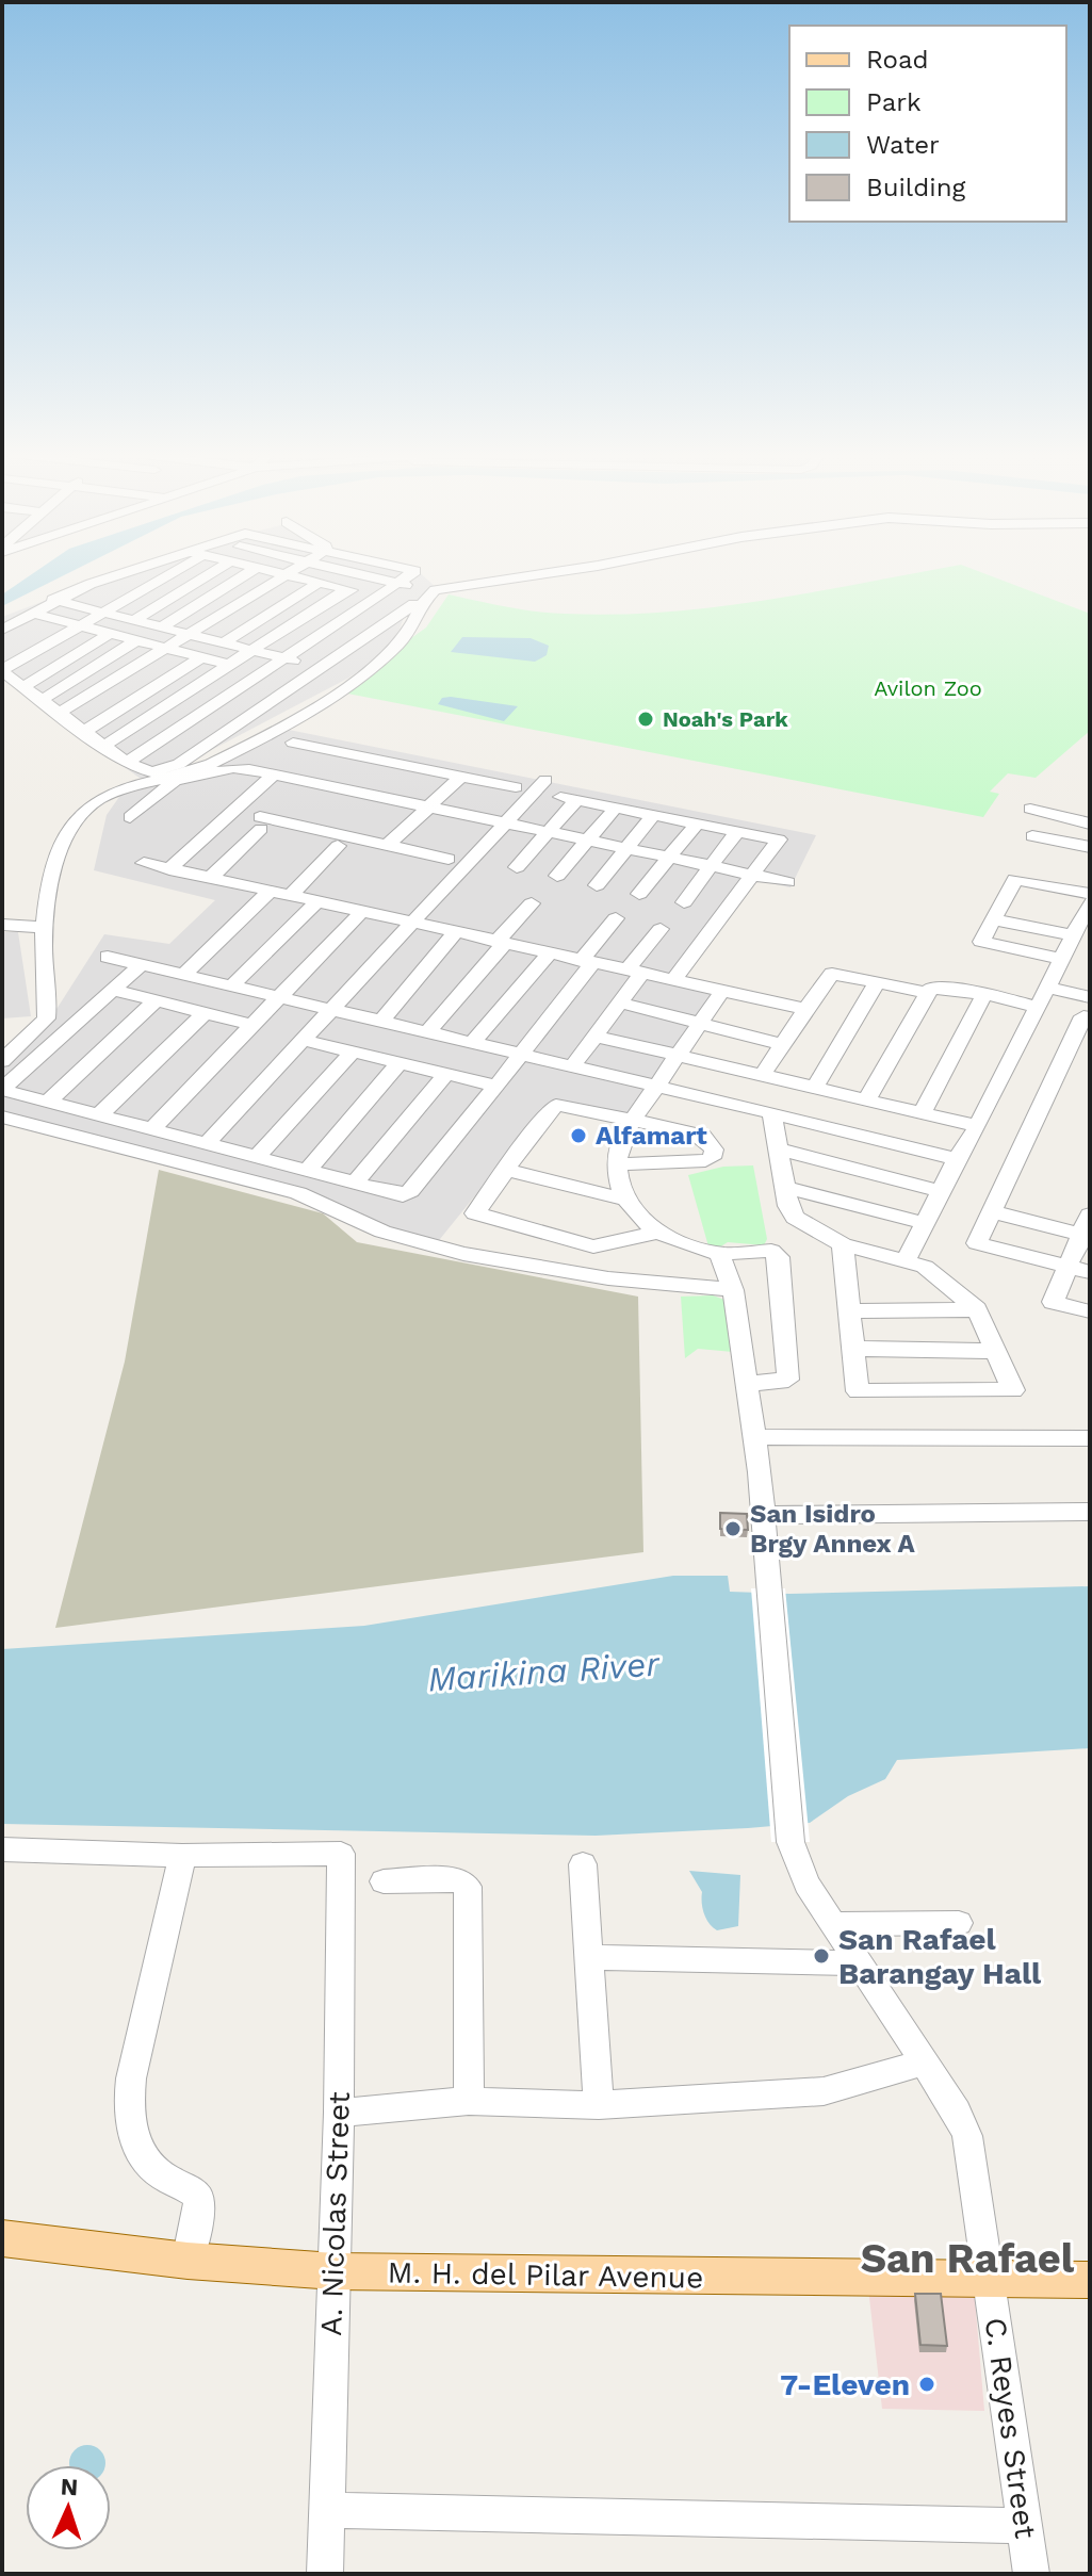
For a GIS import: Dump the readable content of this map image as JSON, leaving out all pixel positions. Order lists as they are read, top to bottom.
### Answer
{
  "streets": {
    "main road": ["M. H. del Pilar Avenue"],
    "street": ["A. Nicolas Street", "C. Reyes Street"]
  },
  "crossings": [
    ["A. Nicolas Street", "M. H. del Pilar Avenue"],
    ["M. H. del Pilar Avenue", "C. Reyes Street"]
  ],
  "districts": ["San Rafael"],
  "water": ["Marikina River"],
  "parks": ["Avilon Zoo"],
  "places": [
    "Noah's Park",
    "Alfamart",
    "San Isidro Brgy Annex A",
    "San Rafael Barangay Hall",
    "7-Eleven"
  ],
  "legend": [
    "Road",
    "Park",
    "Water",
    "Building"
  ],
  "north": "top"
}
